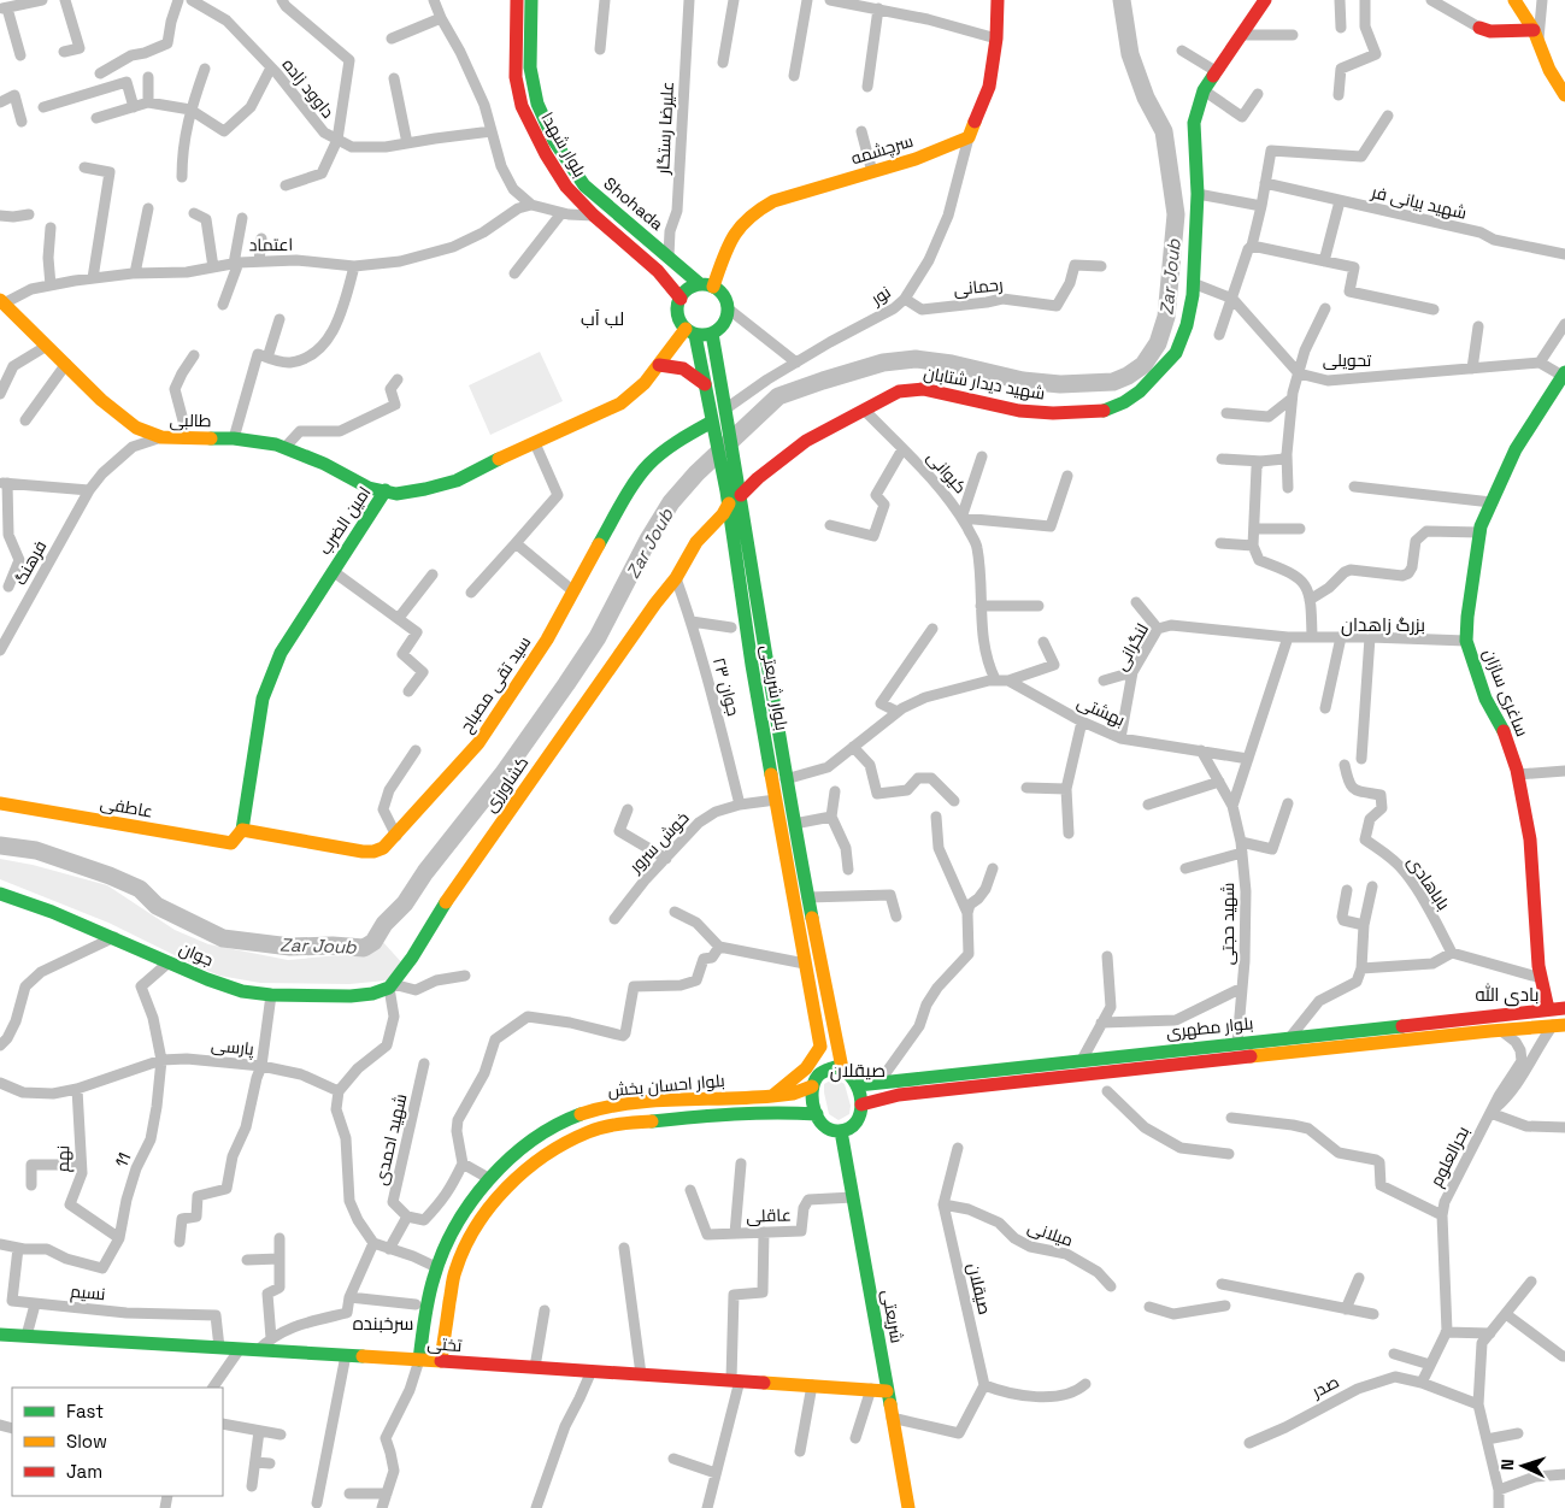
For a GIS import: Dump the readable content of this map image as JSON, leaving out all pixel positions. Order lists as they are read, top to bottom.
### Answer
{
  "streets": {
    "main road": [
      "بلوار شهدا",
      "سرچشمه",
      "Shohada",
      "شهید دیدار شتابان",
      "طالبی",
      "امین الضرب",
      "سید تقی مصباح",
      "بلوار شریعتی",
      "ساغری سازان",
      "کشاورزی",
      "عاطفی",
      "جوان",
      "بلوار مطهری",
      "بلوار احسان بخش",
      "شریعتی",
      "تختی"
    ],
    "street": [
      "داوود زاده",
      "علیرضا رستگار",
      "شهید بیانی فر",
      "اعتماد",
      "رحمانی",
      "نور",
      "تحویلی",
      "کیوانی",
      "فرهنگ",
      "لنگرانی",
      "جوان ۲۳",
      "بهشتی",
      "خوش سرور",
      "باباهادی",
      "شهید حجتی",
      "پارسی",
      "شهید احمدی",
      "بحرالعلوم",
      "نهم",
      "11",
      "عاقلی",
      "میلانی",
      "صیقلان",
      "نسیم",
      "صدر"
    ]
  },
  "crossings": [
    ["علیرضا رستگار", "Shohada"],
    ["بلوار شهدا", "سرچشمه"],
    ["بلوار شهدا", "Shohada"],
    ["بلوار شهدا", "امین الضرب"],
    ["بلوار شهدا", "بلوار شریعتی"],
    ["سرچشمه", "Shohada"],
    ["سرچشمه", "نور"],
    ["سرچشمه", "امین الضرب"],
    ["سرچشمه", "بلوار شریعتی"],
    ["Shohada", "امین الضرب"],
    ["Shohada", "بلوار شریعتی"],
    ["اعتماد", "طالبی"],
    ["رحمانی", "نور"],
    ["تحویلی", "شهید دیدار شتابان"],
    ["شهید دیدار شتابان", "کیوانی"],
    ["طالبی", "امین الضرب"],
    ["طالبی", "فرهنگ"],
    ["کیوانی", "بهشتی"],
    ["امین الضرب", "سید تقی مصباح"],
    ["امین الضرب", "بلوار شریعتی"],
    ["امین الضرب", "عاطفی"],
    ["لنگرانی", "ساغری سازان"],
    ["لنگرانی", "بهشتی"],
    ["سید تقی مصباح", "بلوار شریعتی"],
    ["سید تقی مصباح", "عاطفی"],
    ["جوان ۲۳", "کشاورزی"],
    ["جوان ۲۳", "خوش سرور"],
    ["بلوار شریعتی", "کشاورزی"],
    ["بلوار شریعتی", "خوش سرور"],
    ["بلوار شریعتی", "بلوار مطهری"],
    ["بلوار شریعتی", "بلوار احسان بخش"],
    ["بلوار شریعتی", "شریعتی"],
    ["ساغری سازان", "بلوار مطهری"],
    ["بهشتی", "شهید حجتی"],
    ["کشاورزی", "جوان"],
    ["شهید حجتی", "بلوار مطهری"],
    ["بلوار مطهری", "بلوار احسان بخش"],
    ["بلوار مطهری", "بحرالعلوم"],
    ["بلوار مطهری", "شریعتی"],
    ["پارسی", "نهم"],
    ["پارسی", "11"],
    ["بلوار احسان بخش", "شریعتی"],
    ["بلوار احسان بخش", "تختی"],
    ["بحرالعلوم", "صدر"],
    ["نهم", "11"],
    ["11", "نسیم"],
    ["عاقلی", "شریعتی"],
    ["میلانی", "صیقلان"],
    ["نسیم", "تختی"],
    ["شریعتی", "تختی"]
  ],
  "districts": [
    "لب آب",
    "بزرگ زاهدان",
    "بادی الله",
    "صیقلان",
    "سرخبنده"
  ],
  "water": ["Zar Joub"],
  "legend": ["Fast", "Slow", "Jam"],
  "north": "left"
}
